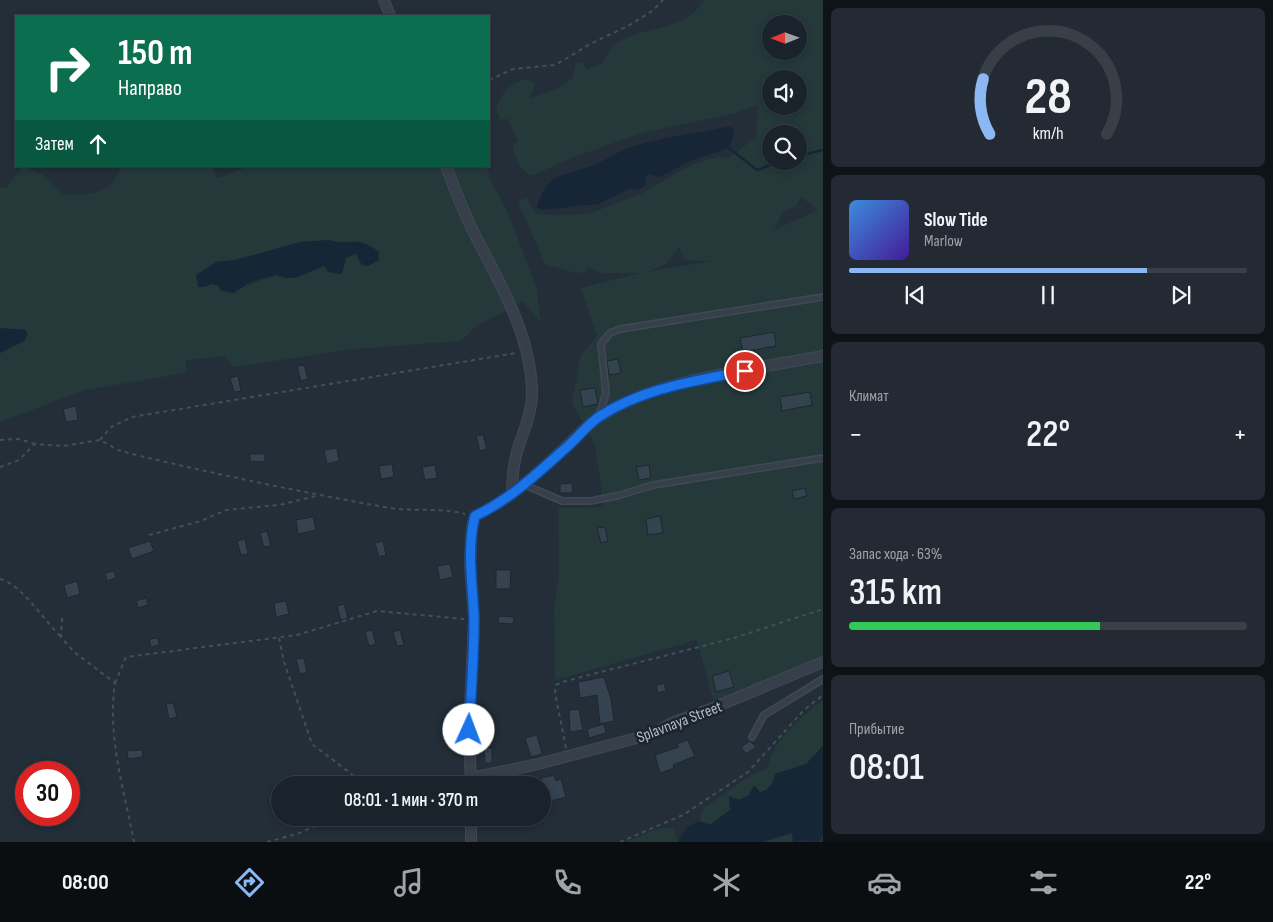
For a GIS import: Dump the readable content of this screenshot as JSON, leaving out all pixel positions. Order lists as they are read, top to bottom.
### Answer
{
  "streets": {
    "street": ["Splavnaya Street"]
  },
  "north": "left",
  "page": {
    "turn": ["150 m", "Направо"],
    "then": "Затем",
    "song": ["Slow Tide", "Marlow"],
    "tile": [
      "Климат",
      ["Запас хода · 63%", "315 km"],
      ["Прибытие", "08:01"]
    ],
    "heat": ["−", "22°", "+"],
    "limit": "30",
    "trip": "08:01 · 1 мин · 370 m",
    "tabs": ["08:00", "22°"],
    "gauge": ["28", "km/h"]
  }
}
